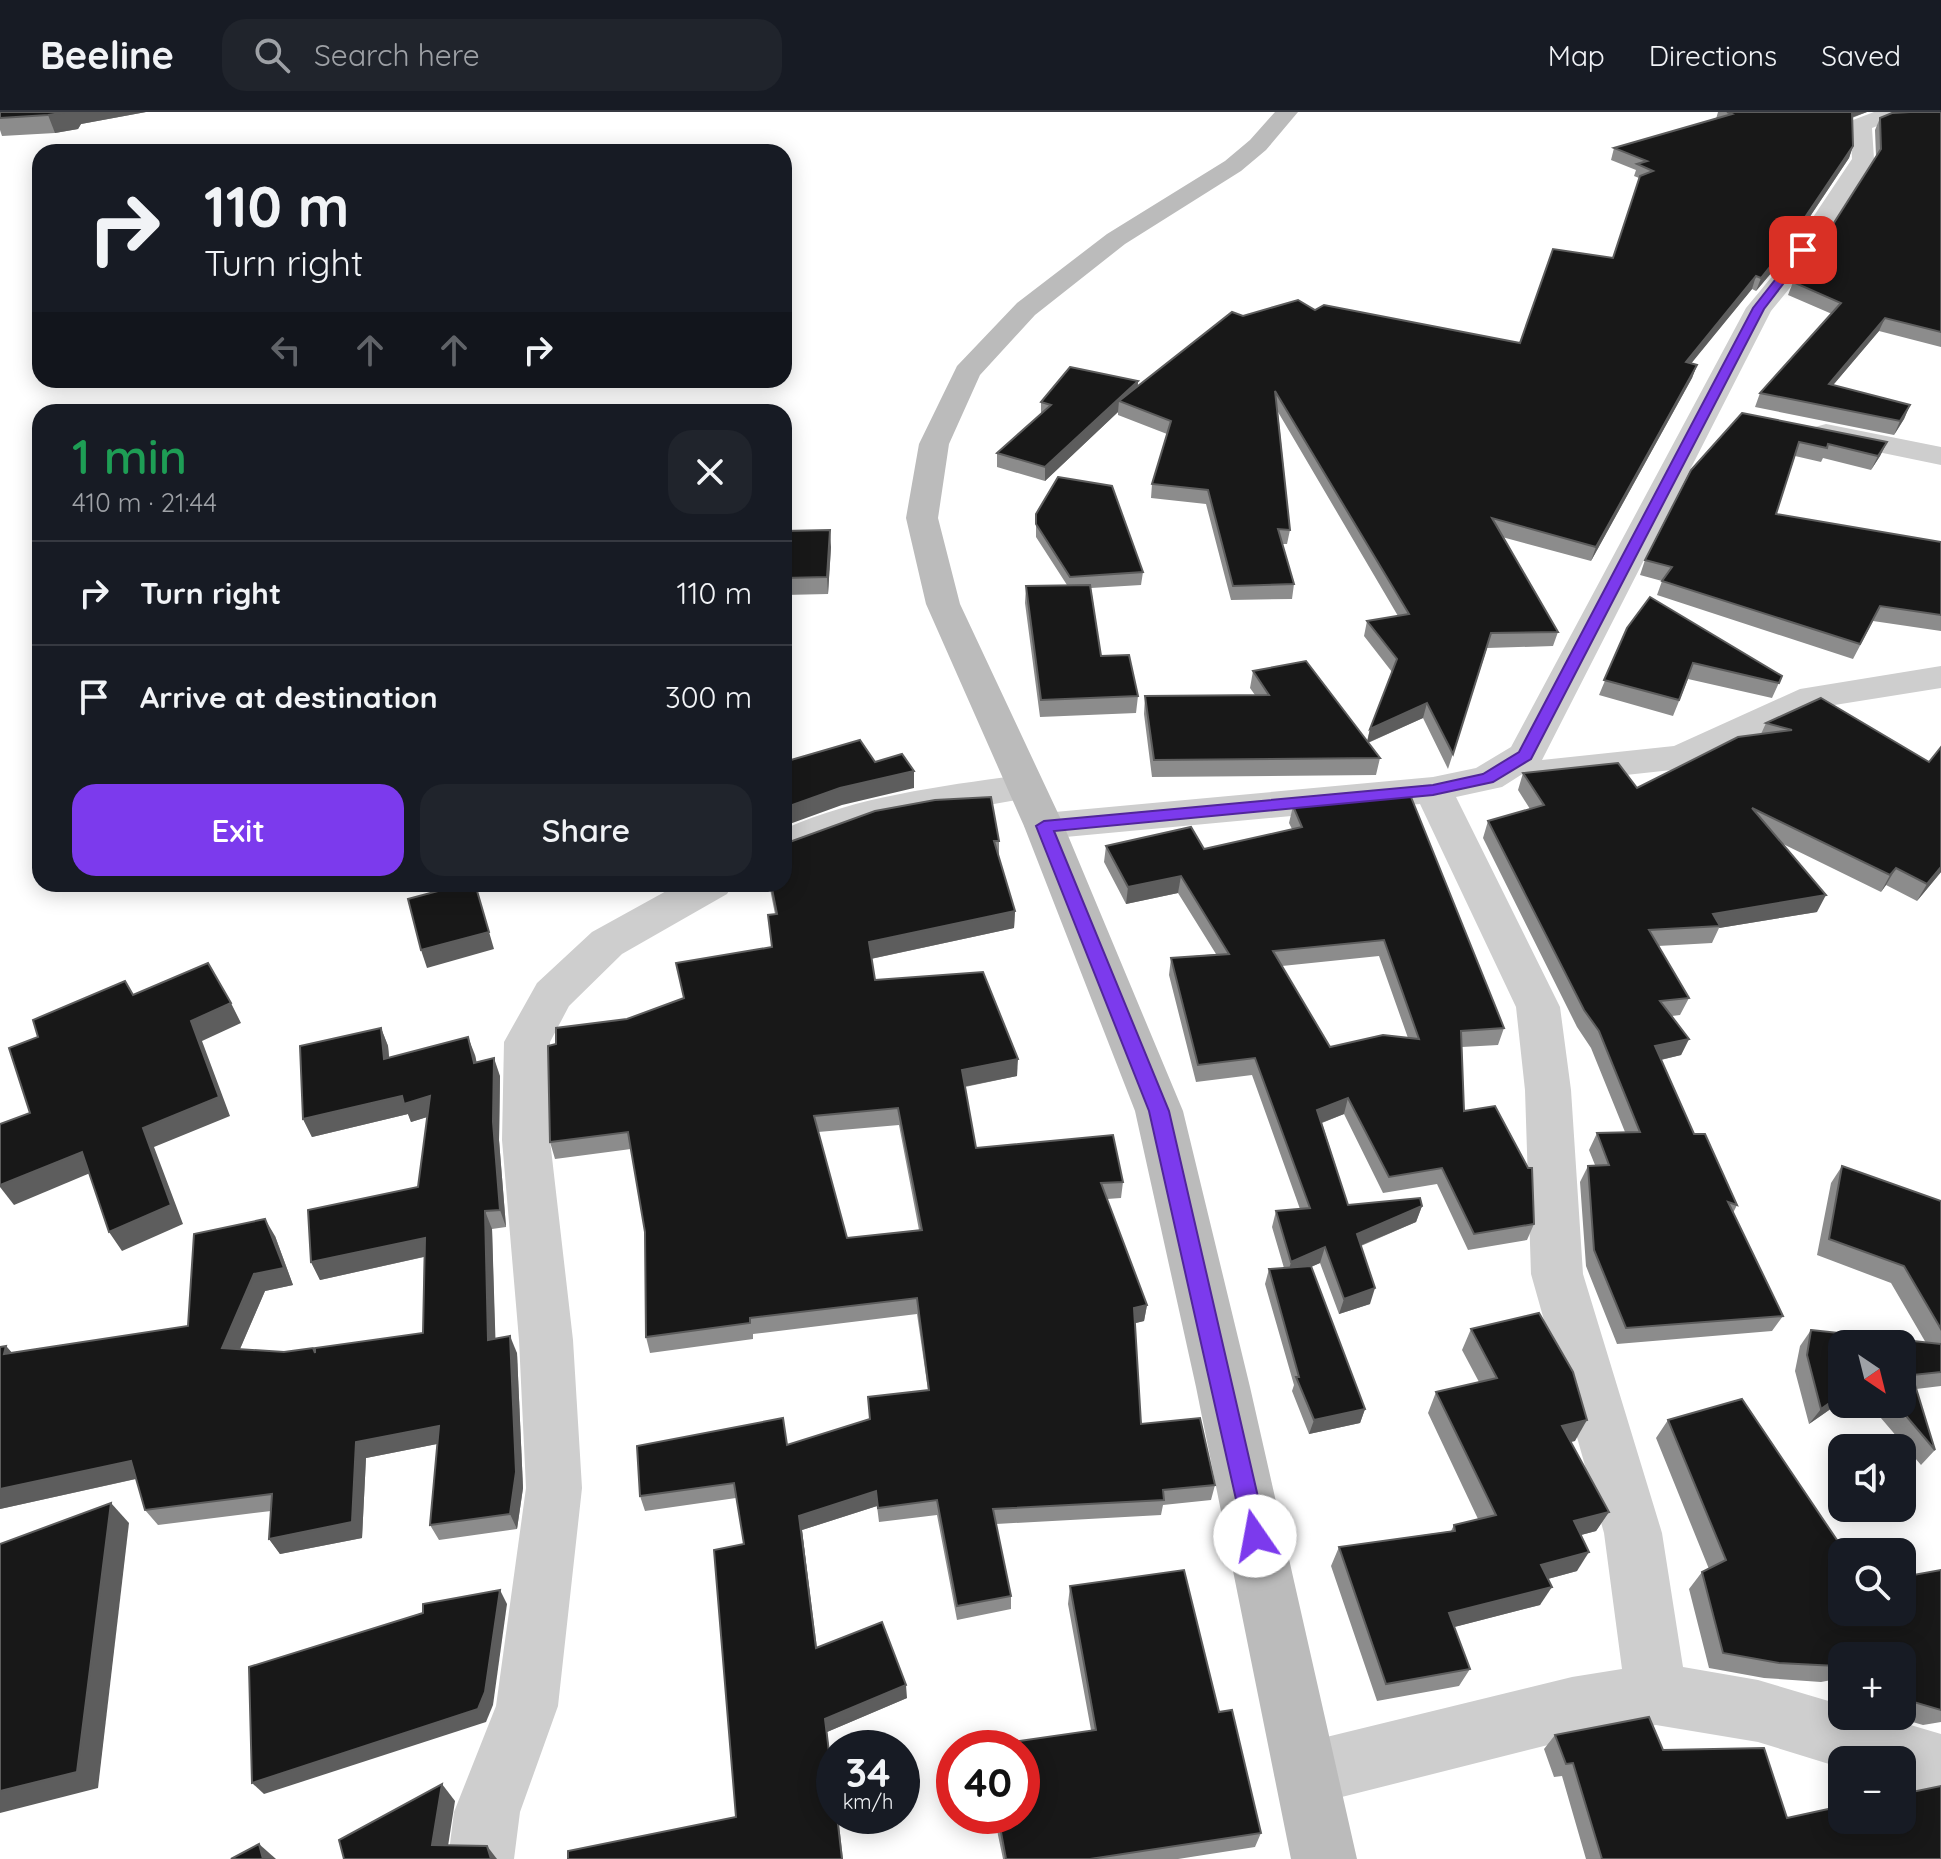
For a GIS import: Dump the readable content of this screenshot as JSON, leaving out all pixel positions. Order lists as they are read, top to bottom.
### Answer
{
  "north": "bottom right",
  "page": {
    "header": "Beeline",
    "search": "Search here",
    "nav": ["Map", "Directions", "Saved"],
    "turn": ["110 m", "Turn right"],
    "heading": ["1 min", "410 m · 21:44"],
    "list": [
      {
        "name": "Turn right",
        "value": "110 m"
      },
      {
        "name": "Arrive at destination",
        "value": "300 m"
      }
    ],
    "buttons": ["Exit", "Share"],
    "map_buttons": ["+", "−"],
    "speed": "34 km/h",
    "limit": "40"
  }
}
